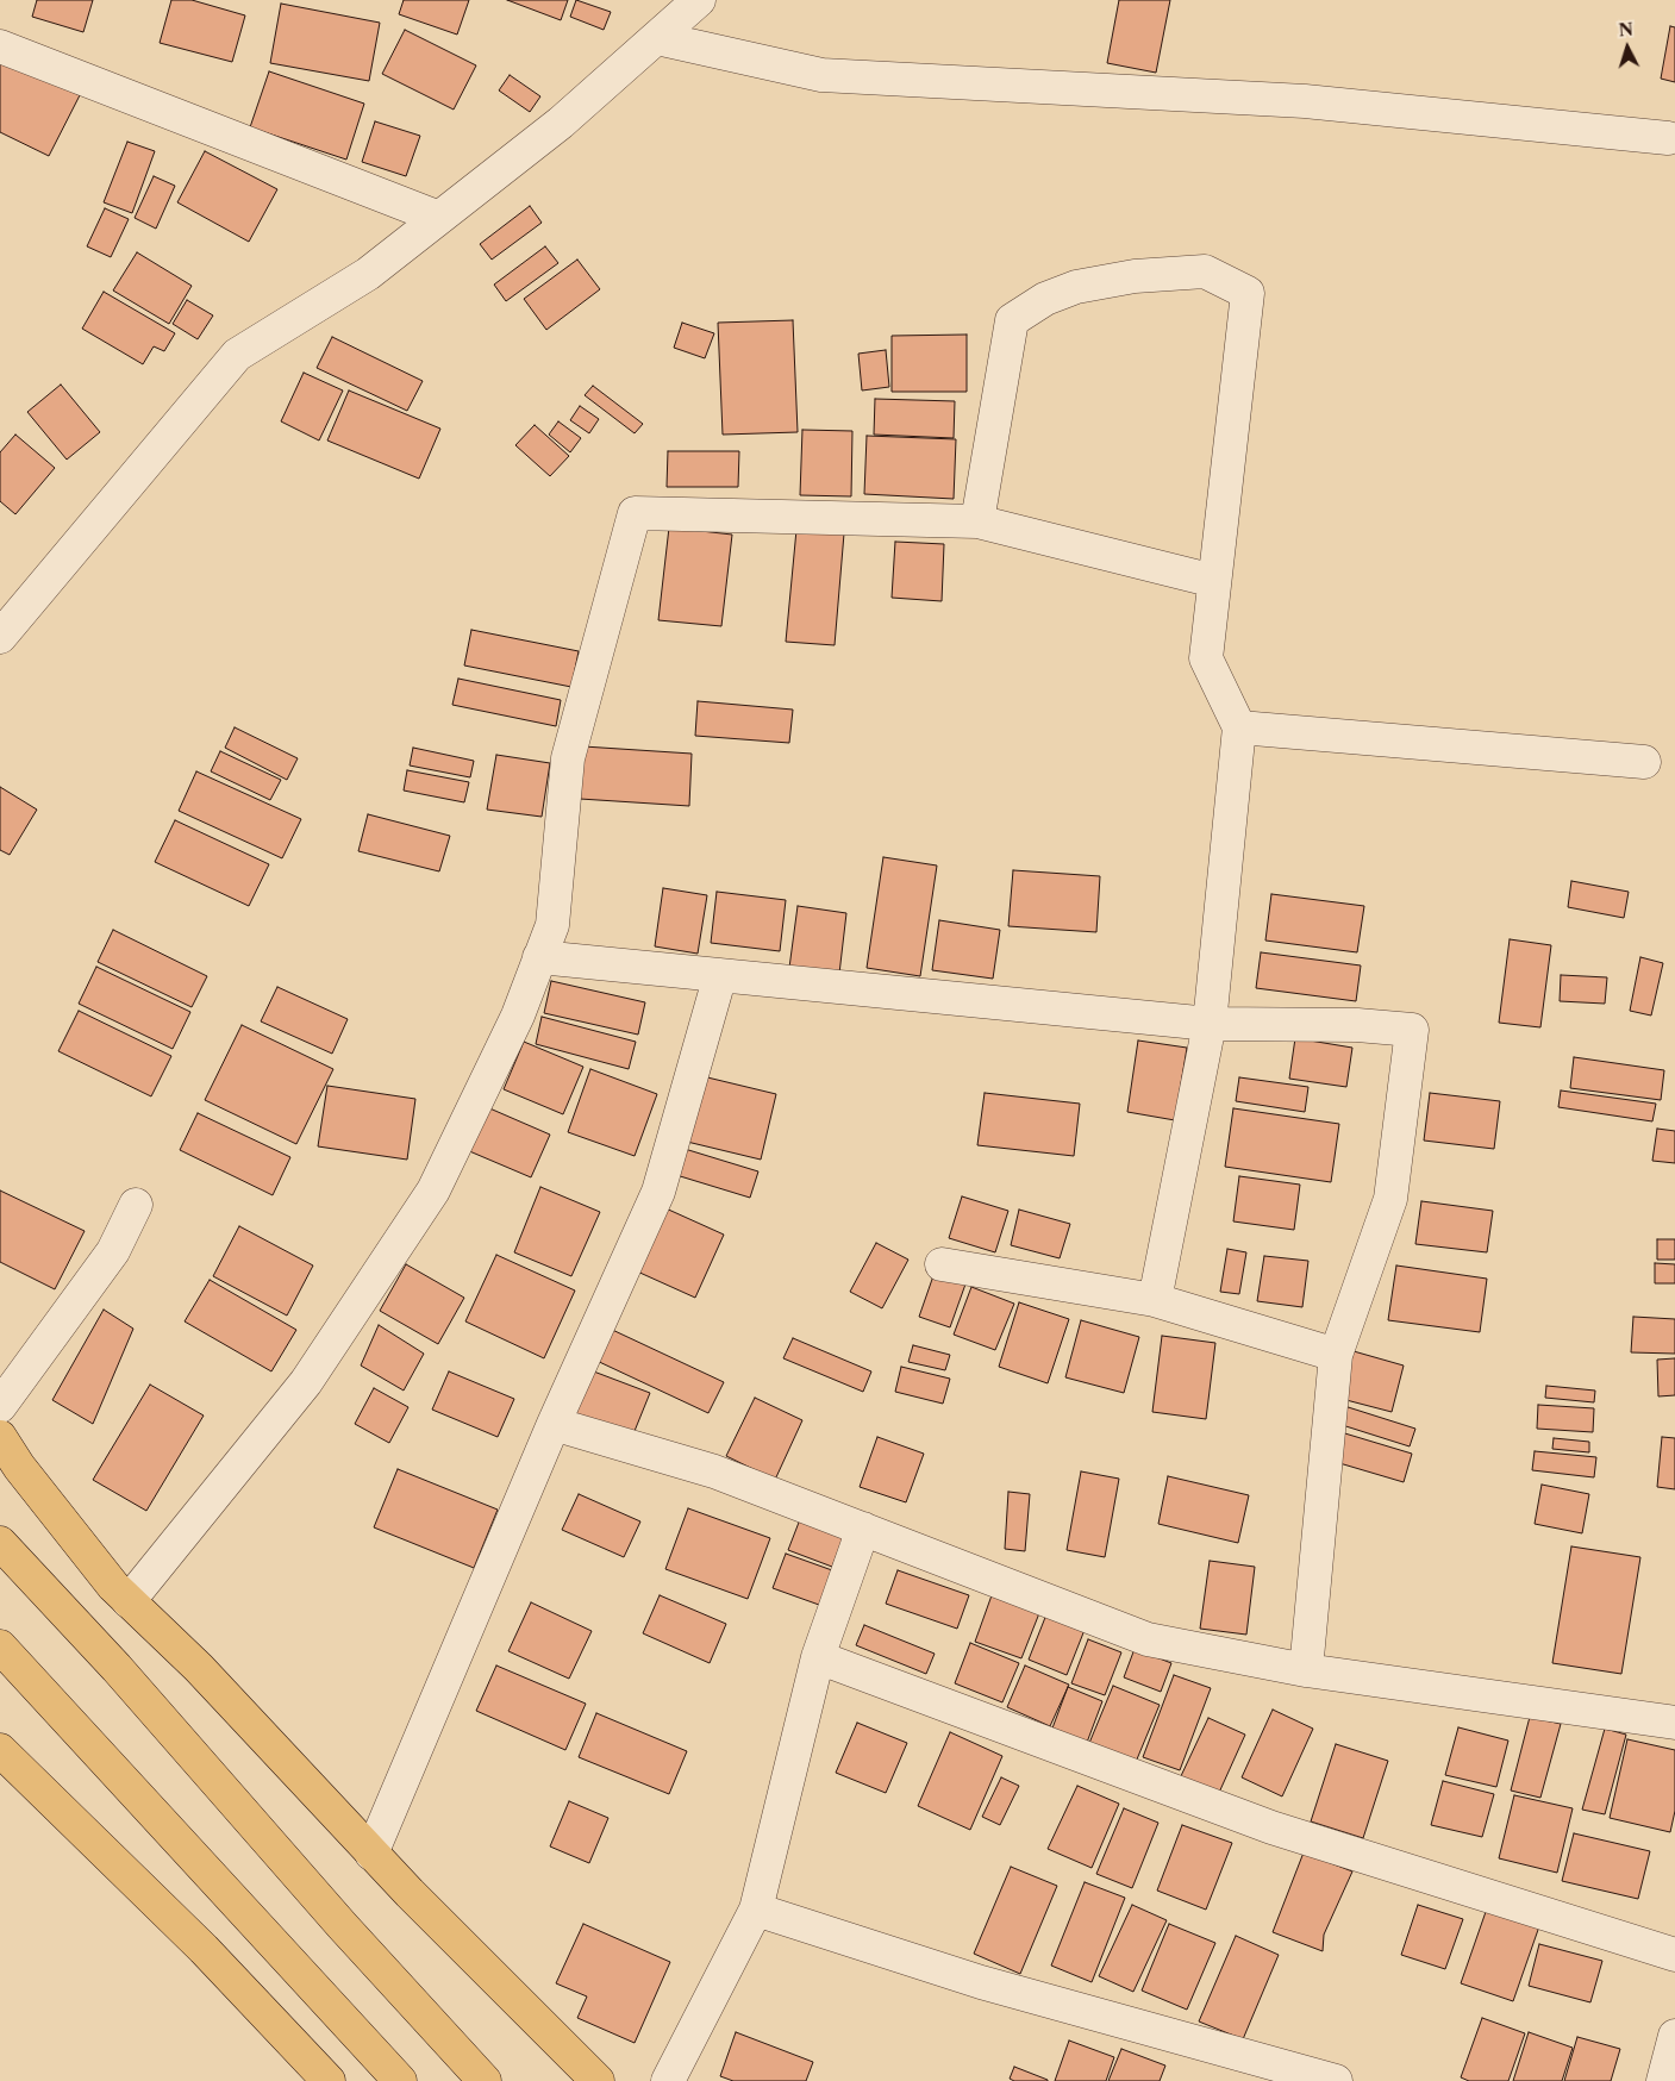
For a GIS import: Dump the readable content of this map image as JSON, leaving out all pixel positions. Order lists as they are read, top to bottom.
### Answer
{
  "north": "top"
}
